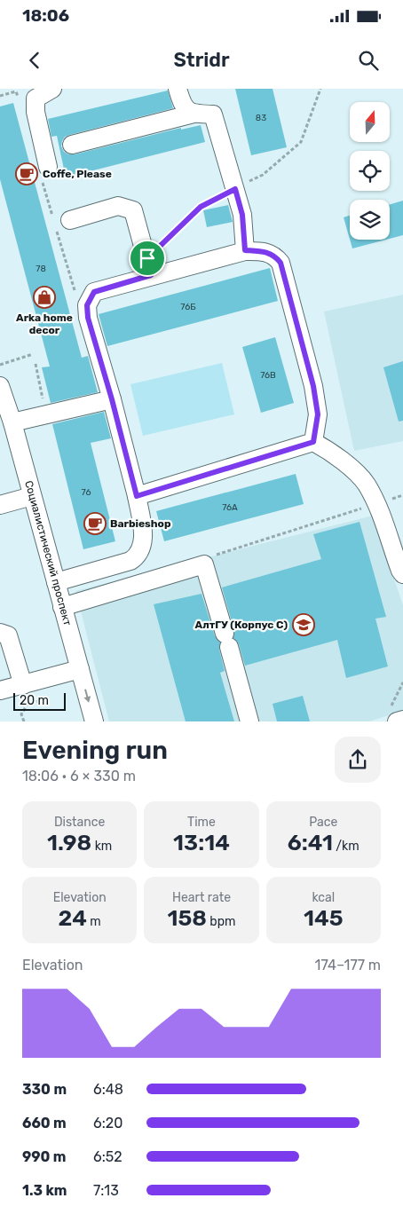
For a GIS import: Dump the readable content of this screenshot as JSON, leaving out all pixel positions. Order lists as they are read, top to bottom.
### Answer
{
  "streets": {
    "street": ["Социалистический проспект"]
  },
  "places": {
    "cafe": ["Coffe, Please", "Barbieshop"],
    "shop": ["Arka home decor"],
    "school or university": ["АлтГУ (Корпус С)"]
  },
  "house_numbers": [
    "83",
    "78",
    "76Б",
    "76В",
    "76",
    "76А"
  ],
  "scale_bar": "20 m",
  "north": "top",
  "page": {
    "status": "18:06",
    "header": "Stridr",
    "scale": "20 m",
    "heading": ["Evening run", "18:06 · 6 × 330 m"],
    "stats": [
      ["Distance", "1.98 km"],
      ["Time", "13:14"],
      ["Pace", "6:41 /km"],
      ["Elevation", "24 m"],
      ["Heart rate", "158 bpm"],
      ["kcal", "145"]
    ],
    "chart": ["Elevation", "174–177 m"],
    "list": [
      {
        "name": "330 m",
        "note": "6:48"
      },
      {
        "name": "660 m",
        "note": "6:20"
      },
      {
        "name": "990 m",
        "note": "6:52"
      },
      {
        "name": "1.3 km",
        "note": "7:13"
      }
    ]
  }
}
